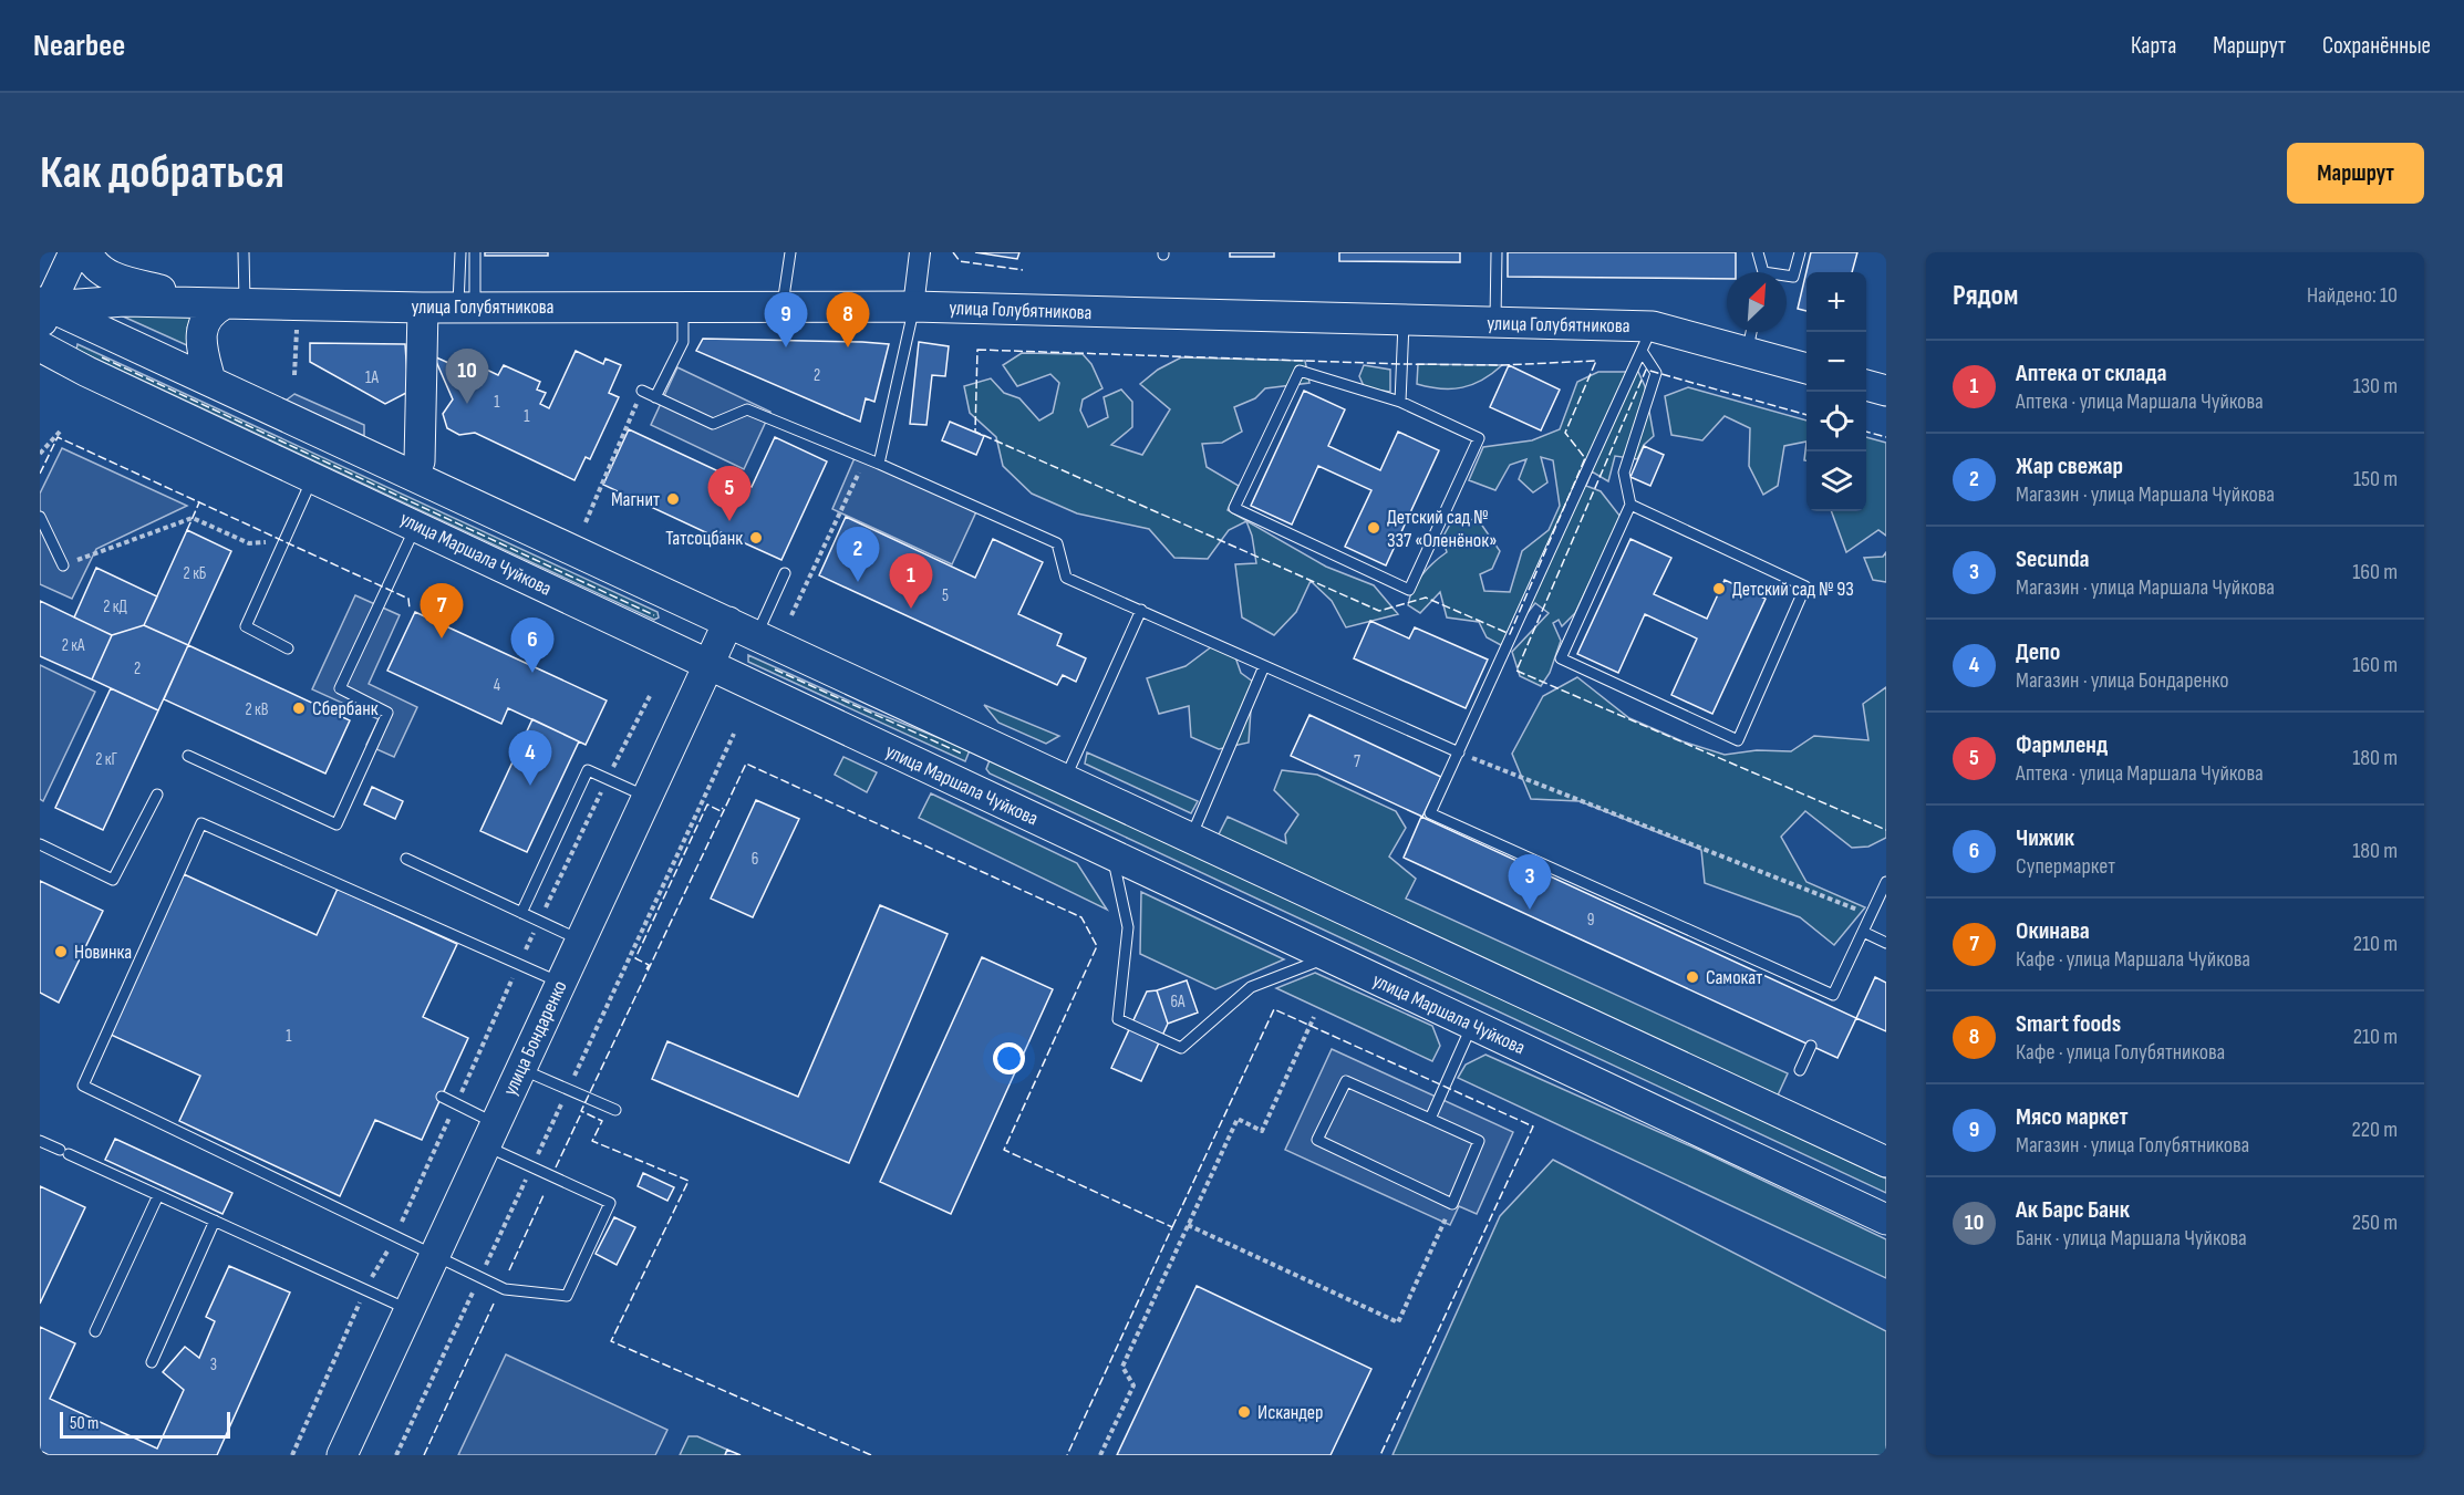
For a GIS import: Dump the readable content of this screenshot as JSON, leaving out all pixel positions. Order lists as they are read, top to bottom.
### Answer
{
  "streets": {
    "main road": ["улица Голубятникова", "улица Маршала Чуйкова", "улица Бондаренко"]
  },
  "crossings": [
    ["улица Маршала Чуйкова", "улица Бондаренко"]
  ],
  "places": [
    "Магнит",
    "Детский сад № 337 «Оленёнок»",
    "Татсоцбанк",
    "Детский сад № 93",
    "Сбербанк",
    "Новинка",
    "Самокат",
    "Искандер"
  ],
  "house_numbers": [
    "2",
    "1А",
    "1",
    "1",
    "2 кБ",
    "5",
    "2 кД",
    "2 кА",
    "2",
    "4",
    "2 кВ",
    "2 кГ",
    "7",
    "6",
    "9",
    "6А",
    "1",
    "3"
  ],
  "scale_bar": "50 m",
  "north": "top right",
  "page": {
    "header": "Nearbee",
    "nav": ["Карта", "Маршрут", "Сохранённые"],
    "buttons": "Маршрут",
    "title": "Как добраться",
    "heading": ["Рядом", "Найдено: 10"],
    "map_buttons": ["+", "−"],
    "pins": [
      "8",
      "9",
      "10",
      "5",
      "2",
      "1",
      "7",
      "6",
      "4",
      "3"
    ],
    "list": [
      {
        "mark": "1",
        "name": "Аптека от склада",
        "note": "Аптека · улица Маршала Чуйкова",
        "value": "130 m"
      },
      {
        "mark": "2",
        "name": "Жар свежар",
        "note": "Магазин · улица Маршала Чуйкова",
        "value": "150 m"
      },
      {
        "mark": "3",
        "name": "Secunda",
        "note": "Магазин · улица Маршала Чуйкова",
        "value": "160 m"
      },
      {
        "mark": "4",
        "name": "Депо",
        "note": "Магазин · улица Бондаренко",
        "value": "160 m"
      },
      {
        "mark": "5",
        "name": "Фармленд",
        "note": "Аптека · улица Маршала Чуйкова",
        "value": "180 m"
      },
      {
        "mark": "6",
        "name": "Чижик",
        "note": "Супермаркет",
        "value": "180 m"
      },
      {
        "mark": "7",
        "name": "Окинава",
        "note": "Кафе · улица Маршала Чуйкова",
        "value": "210 m"
      },
      {
        "mark": "8",
        "name": "Smart foods",
        "note": "Кафе · улица Голубятникова",
        "value": "210 m"
      },
      {
        "mark": "9",
        "name": "Мясо маркет",
        "note": "Магазин · улица Голубятникова",
        "value": "220 m"
      },
      {
        "mark": "10",
        "name": "Ак Барс Банк",
        "note": "Банк · улица Маршала Чуйкова",
        "value": "250 m"
      }
    ],
    "scale": "50 m"
  }
}
